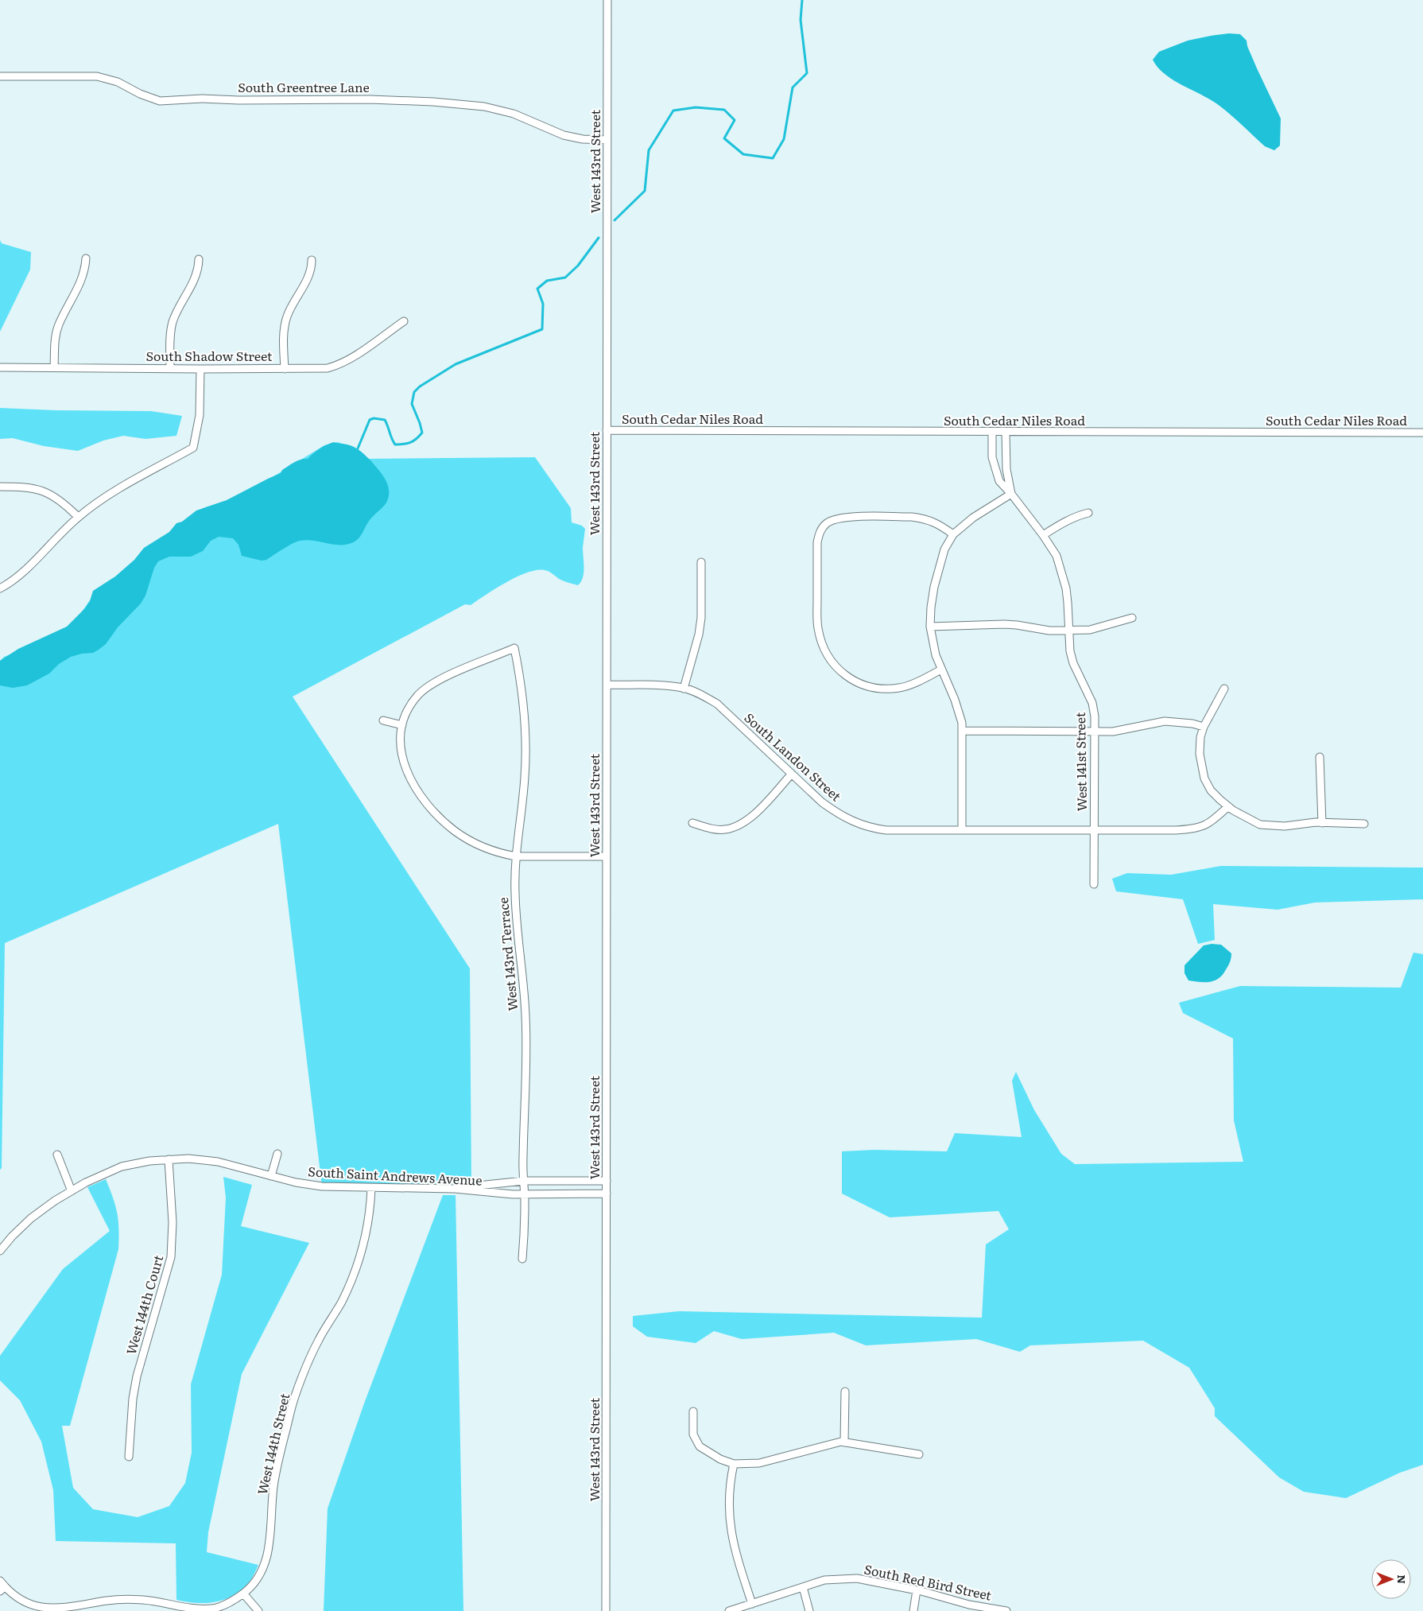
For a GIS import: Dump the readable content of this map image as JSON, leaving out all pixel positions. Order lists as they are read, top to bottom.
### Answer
{
  "streets": {
    "street": [
      "South Greentree Lane",
      "West 143rd Street",
      "South Shadow Street",
      "South Cedar Niles Road",
      "South Landon Street",
      "West 141st Street",
      "West 143rd Terrace",
      "South Saint Andrews Avenue",
      "West 144th Court",
      "West 144th Street",
      "South Red Bird Street"
    ]
  },
  "crossings": [
    ["South Greentree Lane", "West 143rd Street"],
    ["West 143rd Street", "South Cedar Niles Road"],
    ["West 143rd Street", "South Landon Street"],
    ["West 143rd Street", "South Saint Andrews Avenue"],
    ["South Cedar Niles Road", "West 141st Street"],
    ["South Landon Street", "West 141st Street"],
    ["West 143rd Terrace", "South Saint Andrews Avenue"],
    ["South Saint Andrews Avenue", "West 144th Court"],
    ["South Saint Andrews Avenue", "West 144th Street"]
  ],
  "north": "right"
}
